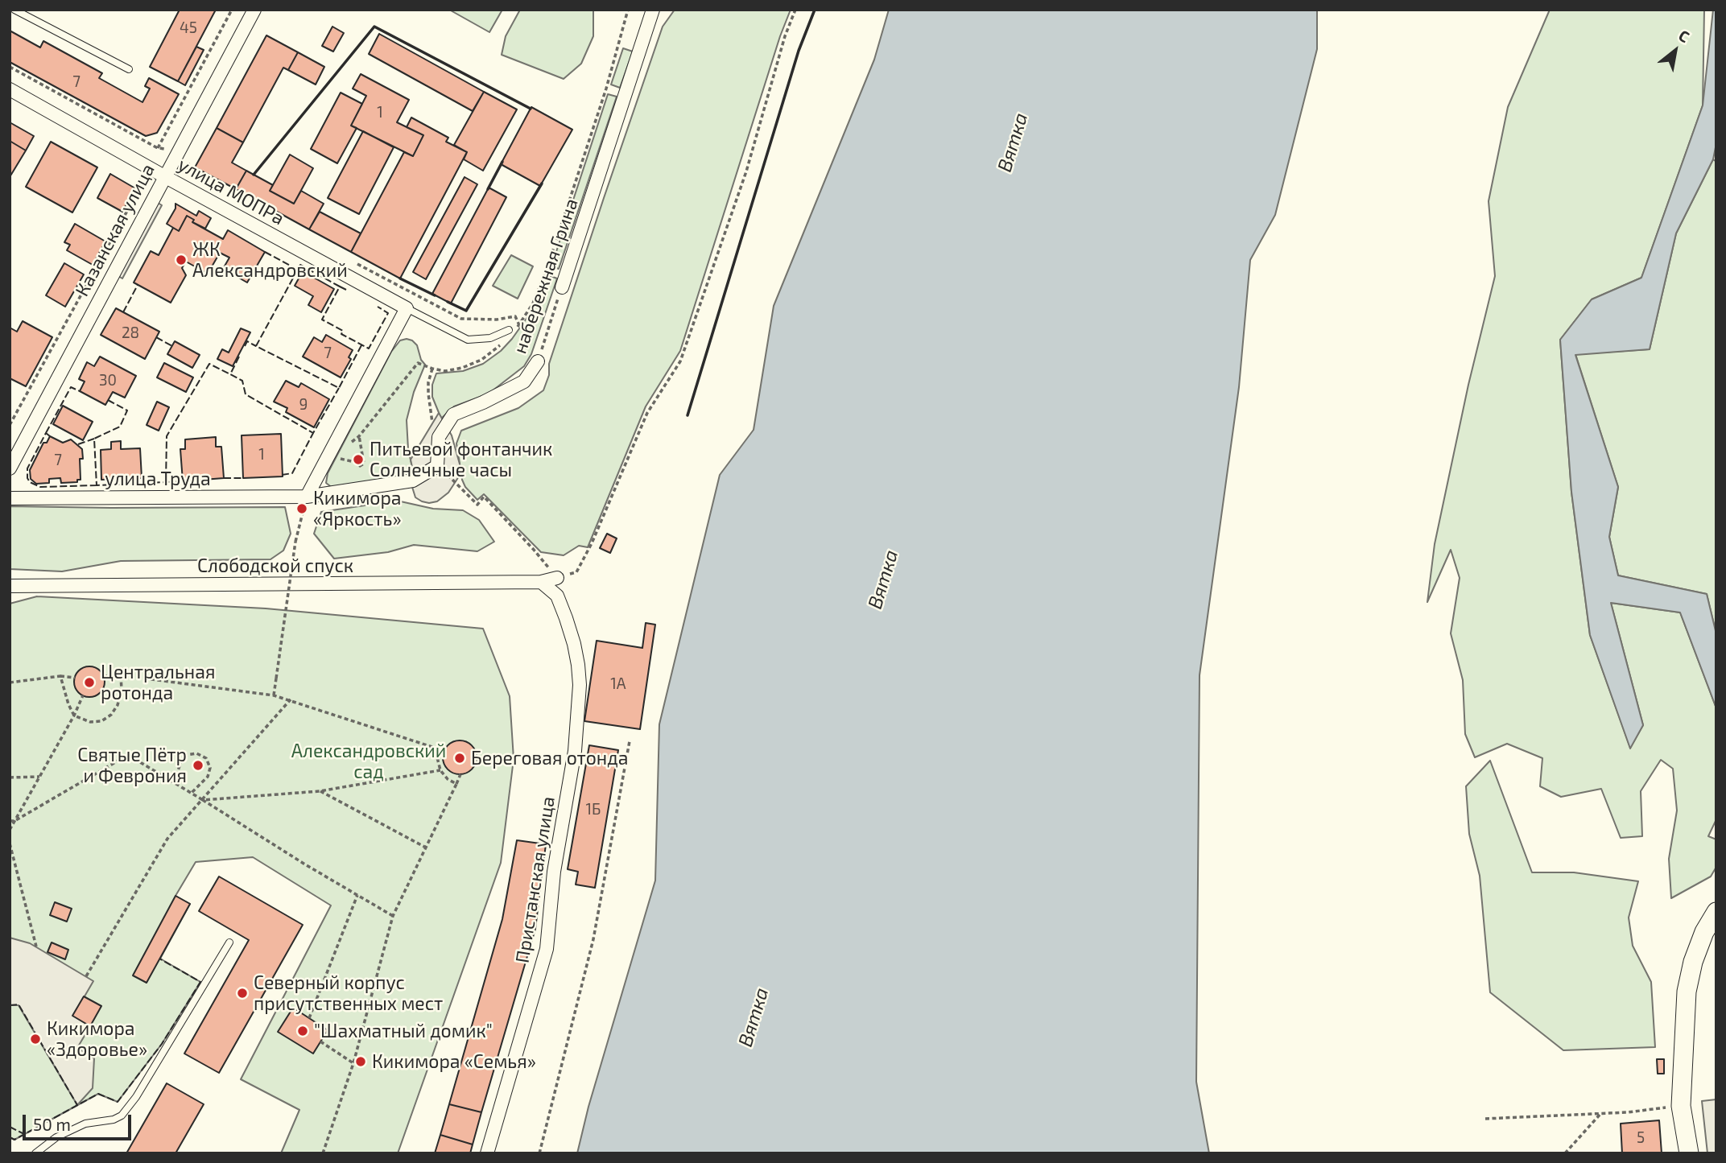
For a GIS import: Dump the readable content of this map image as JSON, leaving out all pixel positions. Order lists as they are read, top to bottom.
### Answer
{
  "streets": {
    "street": [
      "улица МОПРа",
      "Казанская улица",
      "набережная Грина",
      "улица Труда",
      "Слободской спуск",
      "Пристанская улица"
    ]
  },
  "crossings": [
    ["улица МОПРа", "Казанская улица"],
    ["Слободской спуск", "Пристанская улица"]
  ],
  "water": ["Вятка"],
  "parks": ["Александровский сад"],
  "places": [
    "ЖК Александровский",
    "Питьевой фонтанчик Солнечные часы",
    "Кикимора «Яркость»",
    "Центральная ротонда",
    "Береговая отонда",
    "Святые Пётр и Феврония",
    "Северный корпус присутственных мест",
    "\"Шахматный домик\"",
    "Кикимора «Здоровье»",
    "Кикимора «Семья»"
  ],
  "house_numbers": [
    "45",
    "7",
    "1",
    "28",
    "7",
    "30",
    "9",
    "1",
    "7",
    "1А",
    "1Б",
    "5"
  ],
  "scale_bar": "50 m",
  "north": "top right"
}
